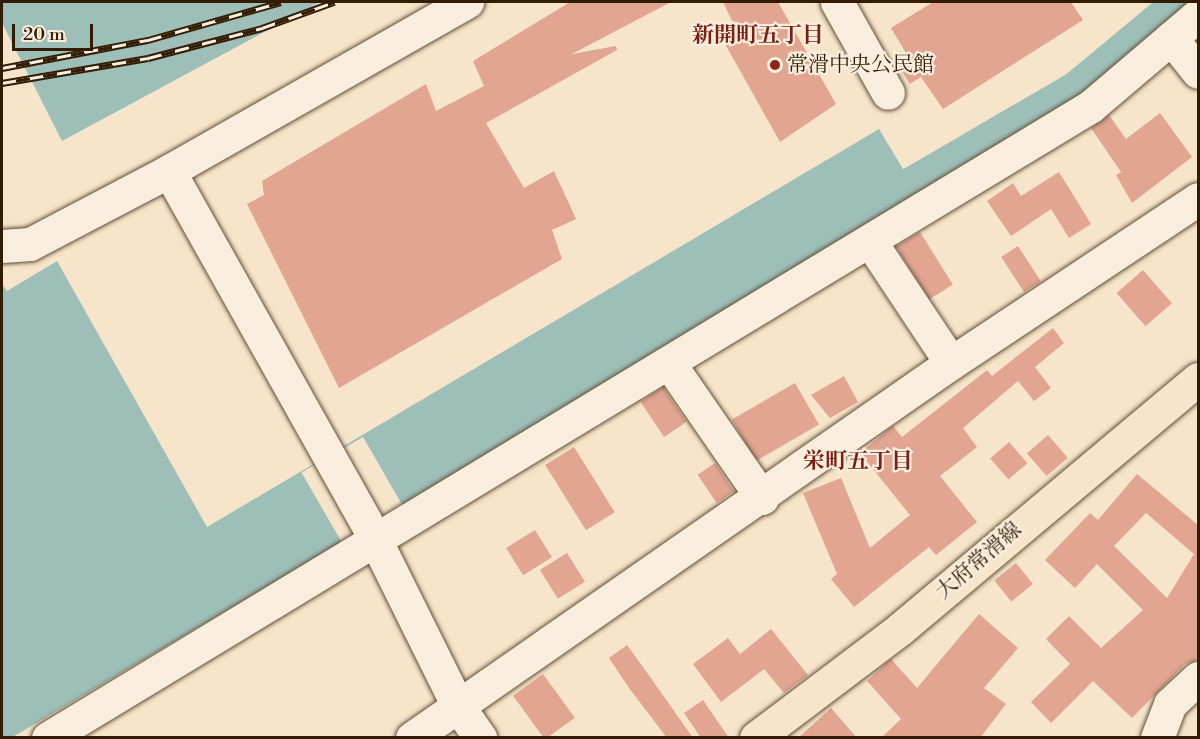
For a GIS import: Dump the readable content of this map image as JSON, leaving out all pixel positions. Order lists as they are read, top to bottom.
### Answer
{
  "streets": {
    "main road": ["大府常滑線"]
  },
  "districts": ["新開町五丁目", "栄町五丁目"],
  "places": ["常滑中央公民館"],
  "scale_bar": "20 m"
}
